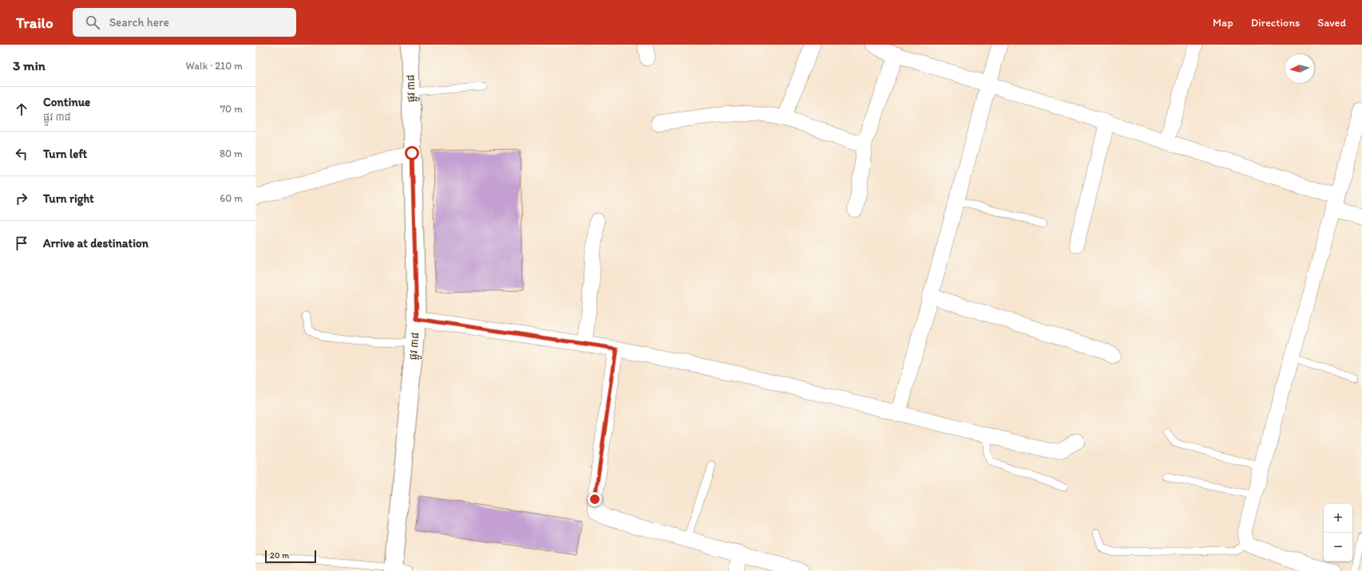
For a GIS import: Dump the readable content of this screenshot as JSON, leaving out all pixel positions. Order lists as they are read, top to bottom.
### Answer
{
  "streets": {
    "street": ["ផ្លូវ ៣៨"]
  },
  "scale_bar": "20 m",
  "north": "left",
  "page": {
    "header": "Trailo",
    "search": "Search here",
    "nav": ["Map", "Directions", "Saved"],
    "heading": ["3 min", "Walk · 210 m"],
    "list": [
      ["Continue", "ផ្លូវ ៣៨", "70 m"],
      ["Turn left", "80 m"],
      ["Turn right", "60 m"],
      "Arrive at destination"
    ],
    "map_buttons": ["+", "−"],
    "scale": "20 m"
  }
}
